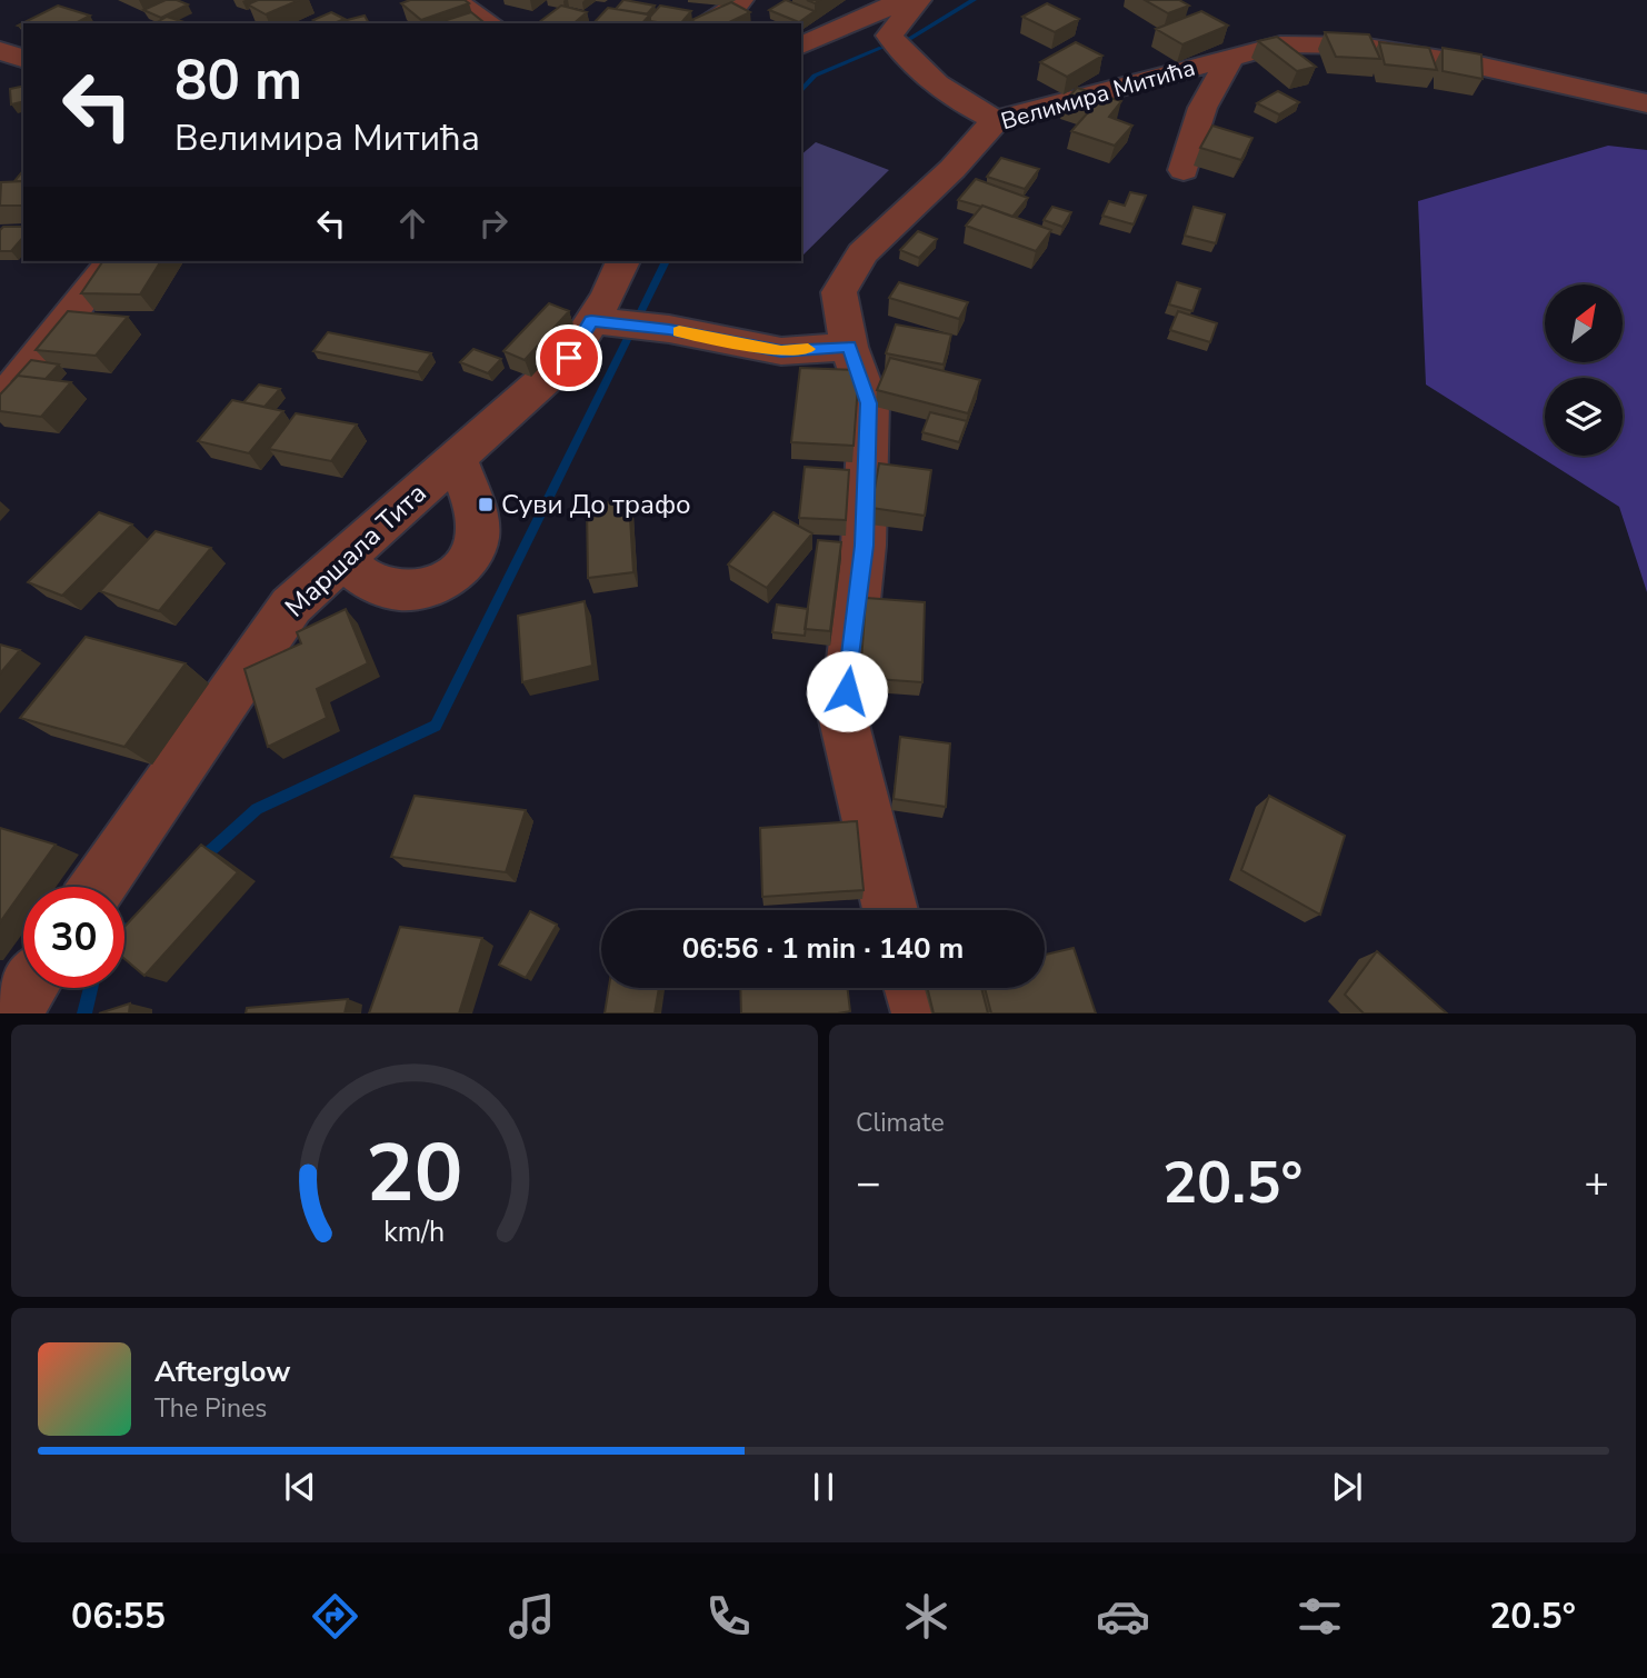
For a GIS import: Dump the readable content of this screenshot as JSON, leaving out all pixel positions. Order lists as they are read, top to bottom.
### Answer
{
  "streets": {
    "street": ["Велимира Митића", "Маршала Тита"]
  },
  "places": {
    "transit": ["Суви До трафо"]
  },
  "north": "top right",
  "page": {
    "turn": ["80 m", "Велимира Митића"],
    "limit": "30",
    "trip": "06:56 · 1 min · 140 m",
    "tile": "Climate",
    "heat": ["−", "20.5°", "+"],
    "song": ["Afterglow", "The Pines"],
    "tabs": ["06:55", "20.5°"],
    "gauge": ["20", "km/h"]
  }
}
